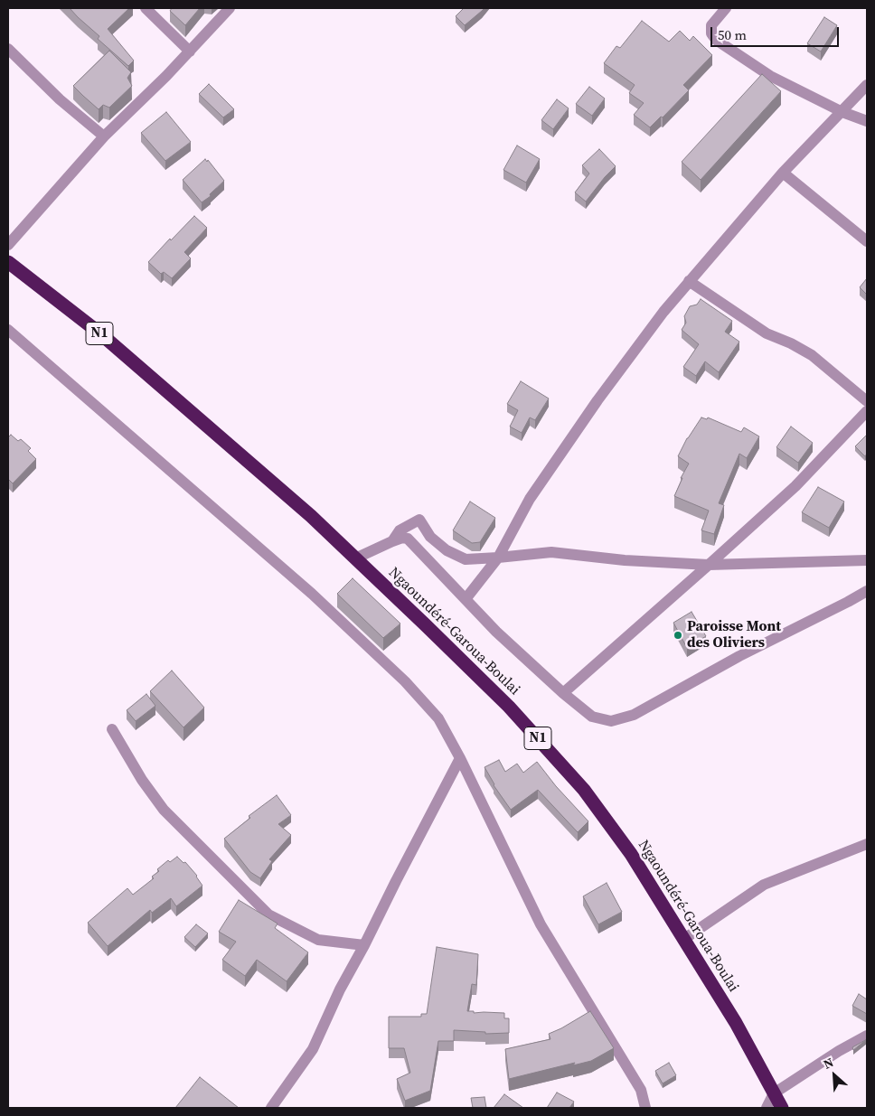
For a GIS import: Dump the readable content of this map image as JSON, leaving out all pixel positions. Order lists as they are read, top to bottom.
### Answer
{
  "streets": {
    "highway": ["N1", "Ngaoundéré-Garoua-Boulai"]
  },
  "places": ["Paroisse Mont des Oliviers"],
  "scale_bar": "50 m",
  "north": "top left"
}
